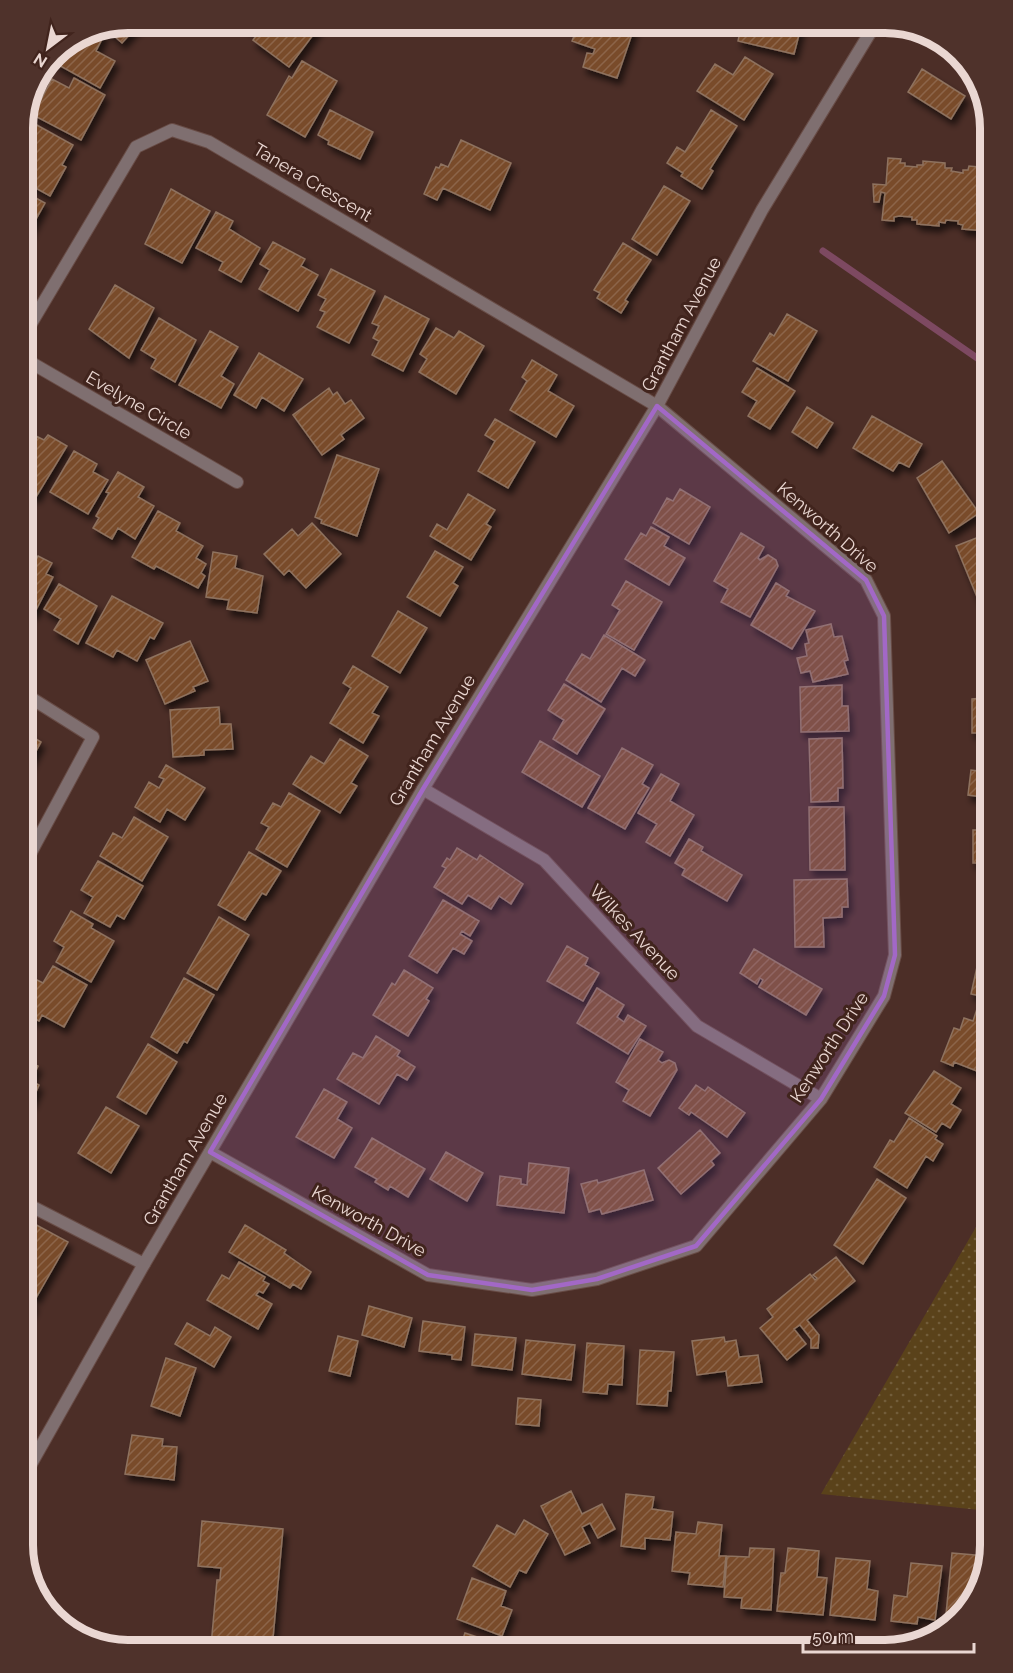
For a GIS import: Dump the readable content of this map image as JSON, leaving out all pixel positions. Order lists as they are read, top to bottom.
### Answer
{
  "streets": {
    "street": [
      "Tanera Crescent",
      "Grantham Avenue",
      "Evelyne Circle",
      "Kenworth Drive",
      "Wilkes Avenue"
    ]
  },
  "crossings": [
    ["Tanera Crescent", "Grantham Avenue"],
    ["Tanera Crescent", "Kenworth Drive"],
    ["Grantham Avenue", "Kenworth Drive"],
    ["Grantham Avenue", "Wilkes Avenue"],
    ["Kenworth Drive", "Wilkes Avenue"]
  ],
  "scale_bar": "50 m",
  "north": "bottom left"
}
